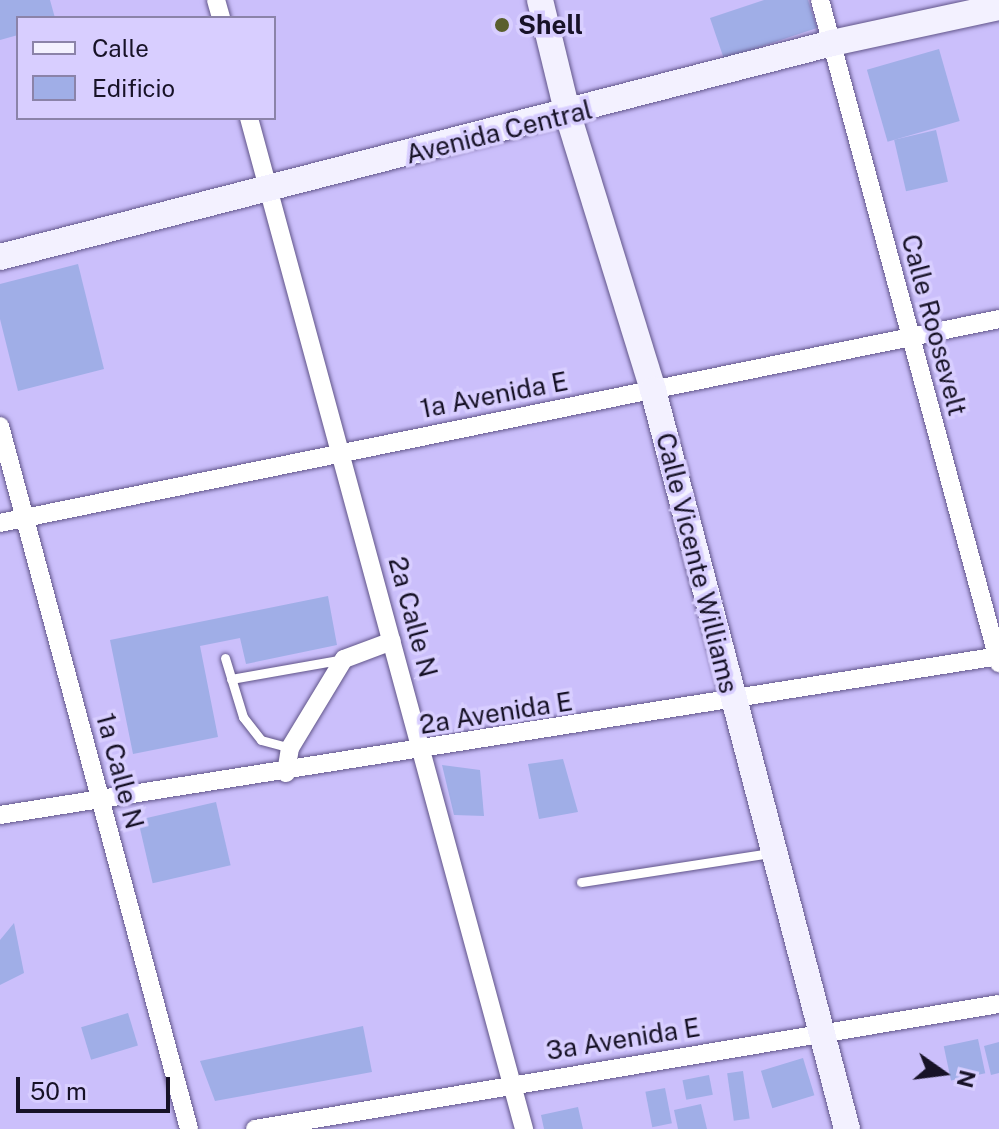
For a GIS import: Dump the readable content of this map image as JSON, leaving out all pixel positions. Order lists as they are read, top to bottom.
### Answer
{
  "streets": {
    "main road": ["Avenida Central", "Calle Vicente Williams"],
    "street": [
      "Calle Roosevelt",
      "1a Avenida E",
      "2a Calle N",
      "2a Avenida E",
      "1a Calle N",
      "3a Avenida E"
    ]
  },
  "crossings": [
    ["Avenida Central", "Calle Roosevelt"],
    ["Avenida Central", "Calle Vicente Williams"],
    ["Avenida Central", "2a Calle N"],
    ["Calle Roosevelt", "1a Avenida E"],
    ["Calle Roosevelt", "2a Avenida E"],
    ["1a Avenida E", "Calle Vicente Williams"],
    ["1a Avenida E", "2a Calle N"],
    ["1a Avenida E", "1a Calle N"],
    ["Calle Vicente Williams", "2a Avenida E"],
    ["Calle Vicente Williams", "3a Avenida E"],
    ["2a Calle N", "2a Avenida E"],
    ["2a Calle N", "3a Avenida E"],
    ["2a Avenida E", "1a Calle N"]
  ],
  "places": ["Shell"],
  "legend": ["Calle", "Edificio"],
  "scale_bar": "50 m",
  "north": "right"
}
